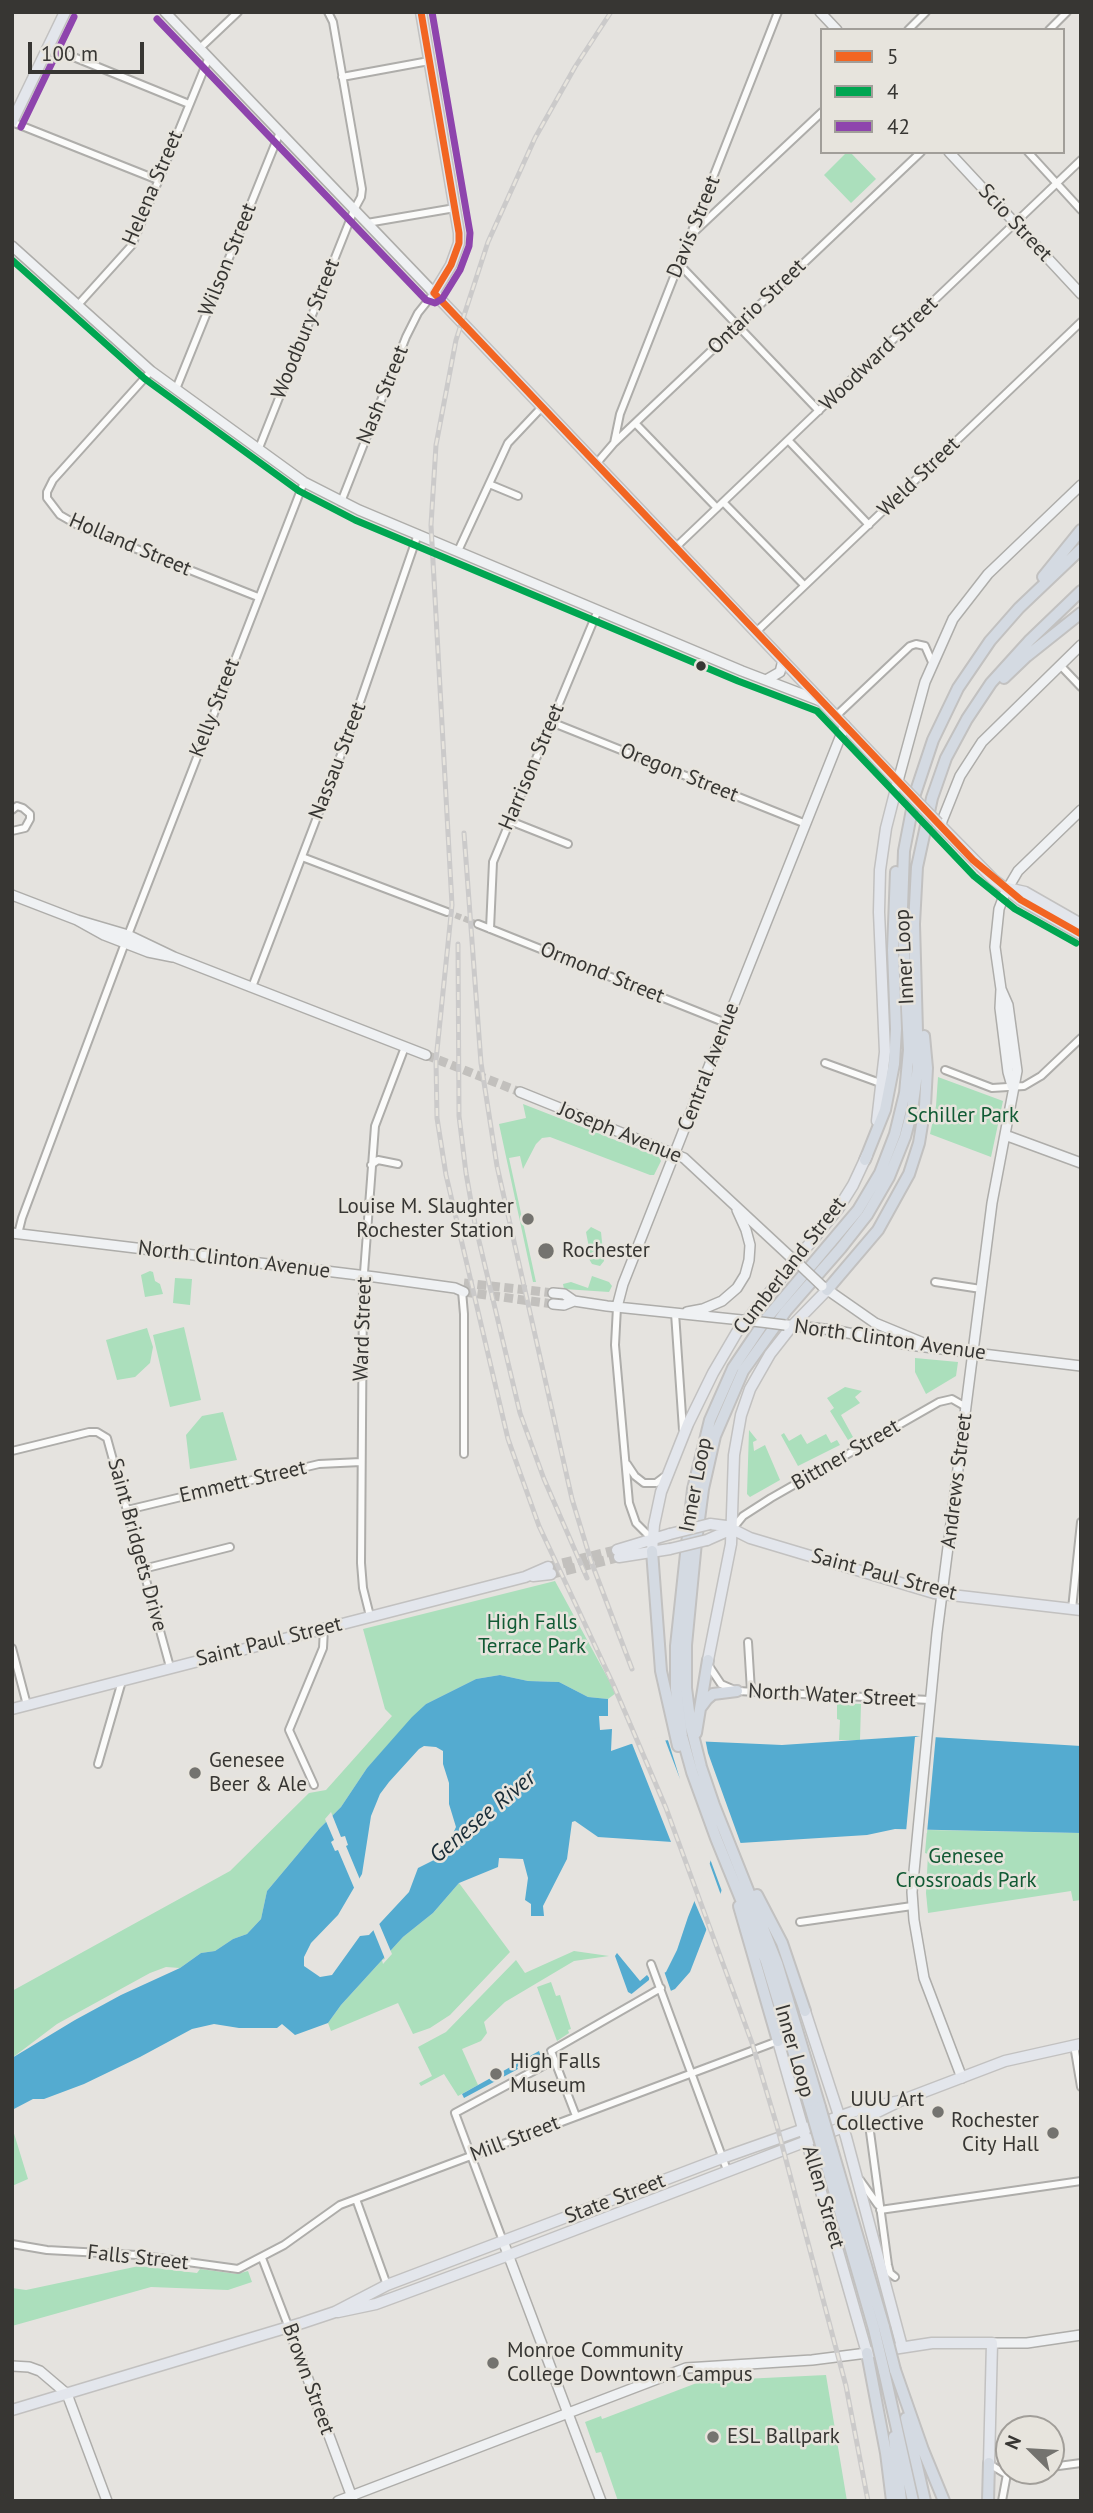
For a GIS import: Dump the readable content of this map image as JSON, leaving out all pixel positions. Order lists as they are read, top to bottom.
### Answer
{
  "streets": {
    "highway": ["Inner Loop"],
    "main road": [
      "Cumberland Street",
      "Saint Paul Street",
      "Allen Street",
      "State Street"
    ],
    "street": [
      "Helena Street",
      "Scio Street",
      "Davis Street",
      "Wilson Street",
      "Ontario Street",
      "Woodbury Street",
      "Woodward Street",
      "Nash Street",
      "Weld Street",
      "Holland Street",
      "Kelly Street",
      "Nassau Street",
      "Harrison Street",
      "Oregon Street",
      "Ormond Street",
      "Central Avenue",
      "Joseph Avenue",
      "North Clinton Avenue",
      "Ward Street",
      "Bittner Street",
      "Andrews Street",
      "Emmett Street",
      "Saint Bridgets Drive",
      "North Water Street",
      "Mill Street",
      "Falls Street",
      "Brown Street"
    ]
  },
  "crossings": [
    ["Scio Street", "Woodward Street"],
    ["Davis Street", "Ontario Street"],
    ["Holland Street", "Kelly Street"],
    ["Kelly Street", "North Clinton Avenue"],
    ["Harrison Street", "Oregon Street"],
    ["Harrison Street", "Ormond Street"],
    ["Oregon Street", "Central Avenue"],
    ["Ormond Street", "Central Avenue"],
    ["Central Avenue", "Joseph Avenue"],
    ["Central Avenue", "North Clinton Avenue"],
    ["Central Avenue", "Cumberland Street"],
    ["Central Avenue", "Saint Paul Street"],
    ["Joseph Avenue", "North Clinton Avenue"],
    ["Joseph Avenue", "Cumberland Street"],
    ["North Clinton Avenue", "Cumberland Street"],
    ["North Clinton Avenue", "Ward Street"],
    ["North Clinton Avenue", "Andrews Street"],
    ["Cumberland Street", "Bittner Street"],
    ["Cumberland Street", "Saint Paul Street"],
    ["Cumberland Street", "North Water Street"],
    ["Ward Street", "Emmett Street"],
    ["Ward Street", "Saint Paul Street"],
    ["Bittner Street", "Andrews Street"],
    ["Bittner Street", "Saint Paul Street"],
    ["Andrews Street", "Saint Paul Street"],
    ["Andrews Street", "North Water Street"],
    ["Andrews Street", "State Street"],
    ["Emmett Street", "Saint Bridgets Drive"],
    ["Saint Bridgets Drive", "Saint Paul Street"],
    ["Mill Street", "Allen Street"],
    ["Mill Street", "Falls Street"],
    ["Mill Street", "Brown Street"],
    ["Allen Street", "State Street"],
    ["State Street", "Brown Street"],
    ["Falls Street", "Brown Street"]
  ],
  "water": ["Genesee River"],
  "parks": ["Schiller Park", "High Falls Terrace Park", "Genesee Crossroads Park"],
  "places": [
    "Louise M. Slaughter Rochester Station",
    "Rochester",
    "Genesee Beer & Ale",
    "High Falls Museum",
    "UUU Art Collective",
    "Rochester City Hall",
    "Monroe Community College Downtown Campus",
    "ESL Ballpark"
  ],
  "lines": ["transit line 5", "transit line 42", "transit line 4"],
  "legend": ["5", "4", "42"],
  "scale_bar": "100 m",
  "north": "top left"
}
